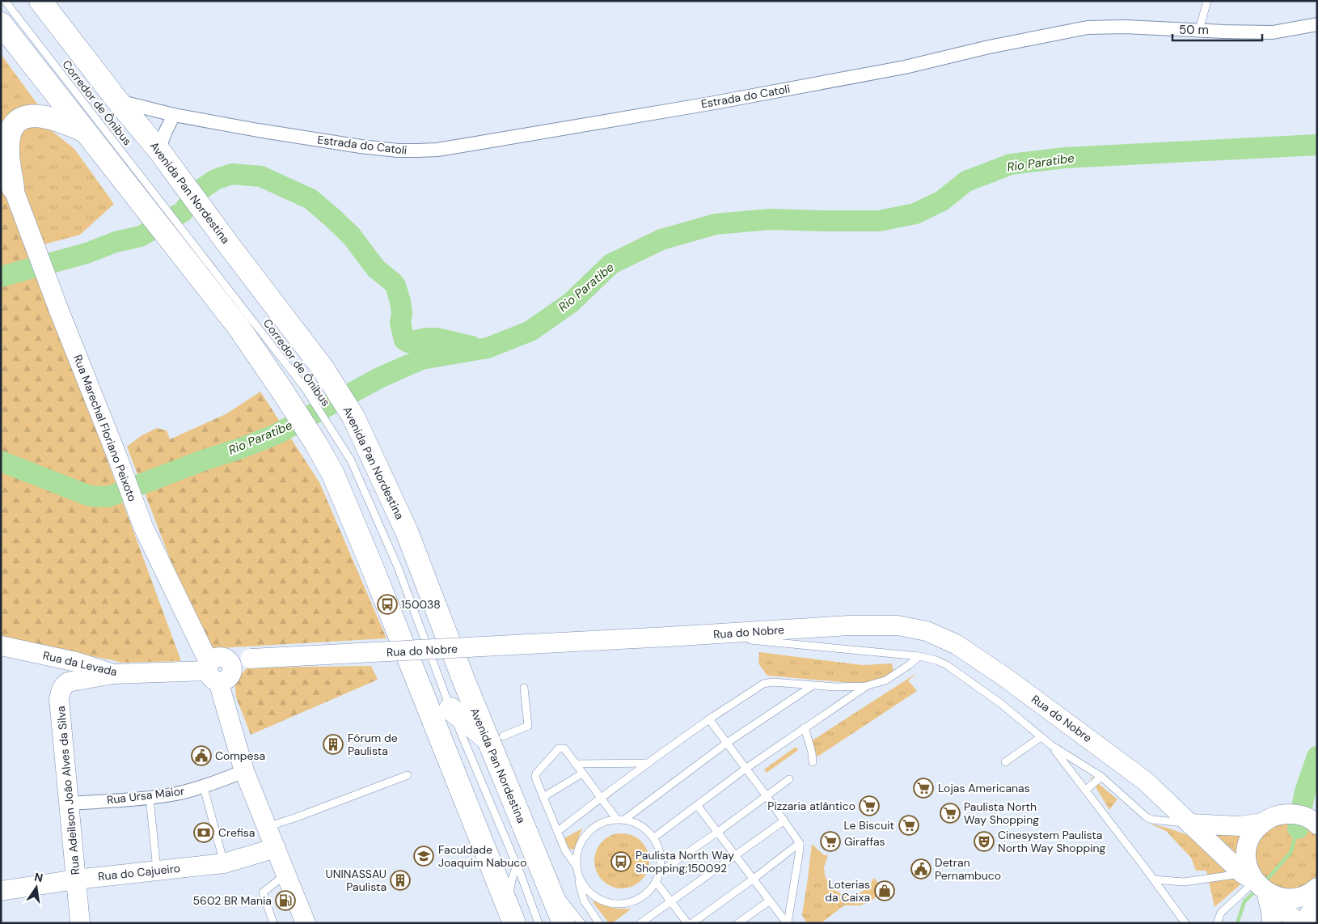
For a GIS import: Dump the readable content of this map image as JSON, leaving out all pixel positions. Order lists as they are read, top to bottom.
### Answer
{
  "streets": {
    "highway": ["Avenida Pan Nordestina"],
    "main road": [
      "Rua Marechal Floriano Peixoto",
      "Rua do Nobre",
      "Rua da Levada",
      "Rua Adeilson João Alves da Silva",
      "Rua do Cajueiro"
    ],
    "street": ["Estrada do Catoli", "Rua Ursa Maior"],
    "lane": ["Corredor de Ônibus"]
  },
  "crossings": [
    ["Estrada do Catoli", "Avenida Pan Nordestina"],
    ["Rua Marechal Floriano Peixoto", "Rua do Nobre"],
    ["Rua Marechal Floriano Peixoto", "Rua da Levada"],
    ["Rua Marechal Floriano Peixoto", "Rua Ursa Maior"],
    ["Rua Marechal Floriano Peixoto", "Rua do Cajueiro"],
    ["Rua do Nobre", "Rua da Levada"],
    ["Rua da Levada", "Rua Adeilson João Alves da Silva"],
    ["Rua Adeilson João Alves da Silva", "Rua Ursa Maior"],
    ["Rua Adeilson João Alves da Silva", "Rua do Cajueiro"]
  ],
  "water": ["Rio Paratibe"],
  "places": {
    "bus stop": ["150038", "Paulista North Way Shopping;150092"],
    "building": ["Fórum de Paulista", "UNINASSAU Paulista"],
    "public building": ["Compesa", "Detran Pernambuco"],
    "supermarket": [
      "Lojas Americanas",
      "Pizzaria atlântico",
      "Paulista North Way Shopping",
      "Le Biscuit",
      "Giraffas"
    ],
    "bank": ["Crefisa"],
    "theatre": ["Cinesystem Paulista North Way Shopping"],
    "school or university": ["Faculdade Joaquim Nabuco"],
    "shop": ["Loterias da Caixa"],
    "fuel station": ["5602 BR Mania"]
  },
  "scale_bar": "50 m",
  "north": "top"
}
